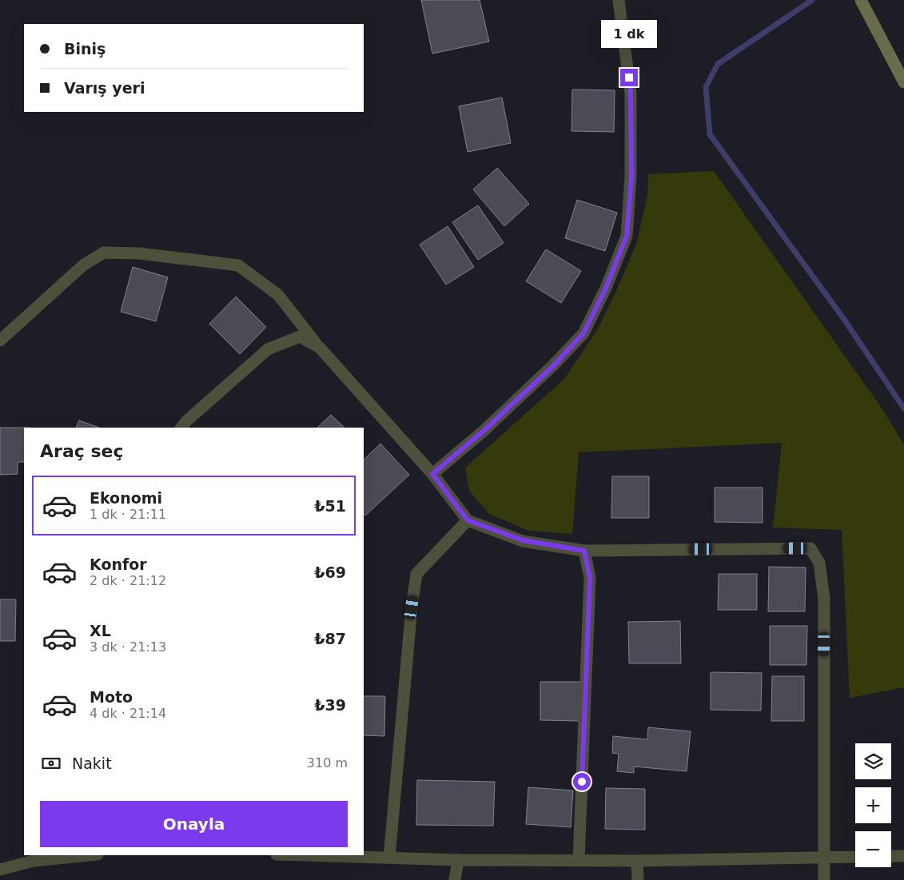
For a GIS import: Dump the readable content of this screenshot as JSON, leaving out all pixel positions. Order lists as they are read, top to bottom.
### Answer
{
  "page": {
    "bubble": "1 dk",
    "banner": ["Biniş", "Varış yeri"],
    "heading": "Araç seç",
    "list": [
      {
        "name": "Ekonomi",
        "note": "1 dk · 21:11",
        "value": "₺51"
      },
      {
        "name": "Konfor",
        "note": "2 dk · 21:12",
        "value": "₺69"
      },
      {
        "name": "XL",
        "note": "3 dk · 21:13",
        "value": "₺87"
      },
      {
        "name": "Moto",
        "note": "4 dk · 21:14",
        "value": "₺39"
      }
    ],
    "pay": ["Nakit", "310 m"],
    "map_buttons": ["+", "−"],
    "buttons": "Onayla"
  }
}
